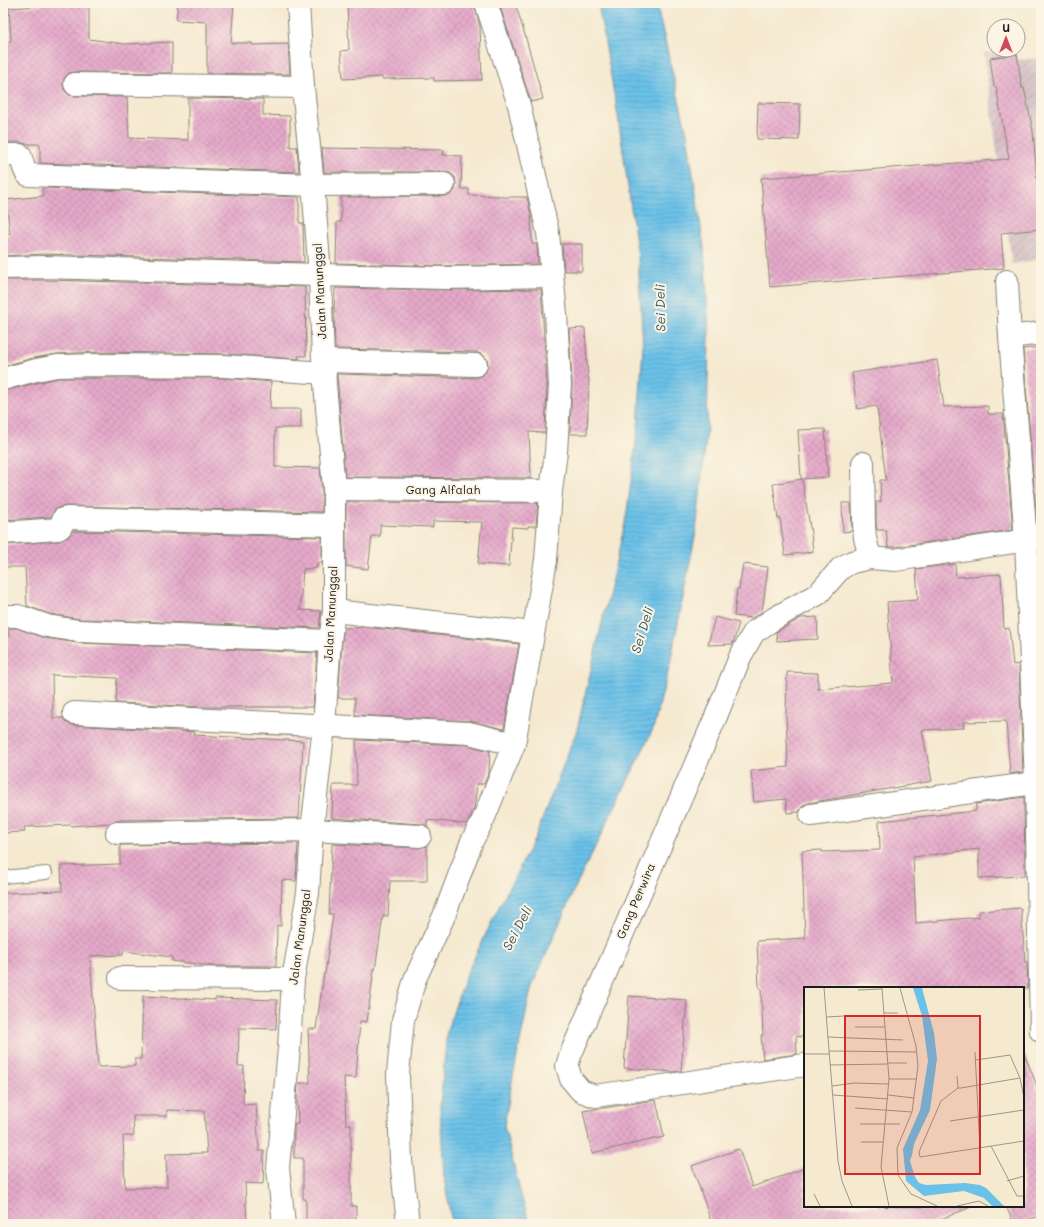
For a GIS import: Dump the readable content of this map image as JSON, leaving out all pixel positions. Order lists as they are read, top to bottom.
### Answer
{
  "streets": {
    "street": ["Jalan Manunggal", "Gang Alfalah", "Gang Perwira"]
  },
  "crossings": [
    ["Jalan Manunggal", "Gang Alfalah"]
  ],
  "water": ["Sei Deli"],
  "north": "top"
}
